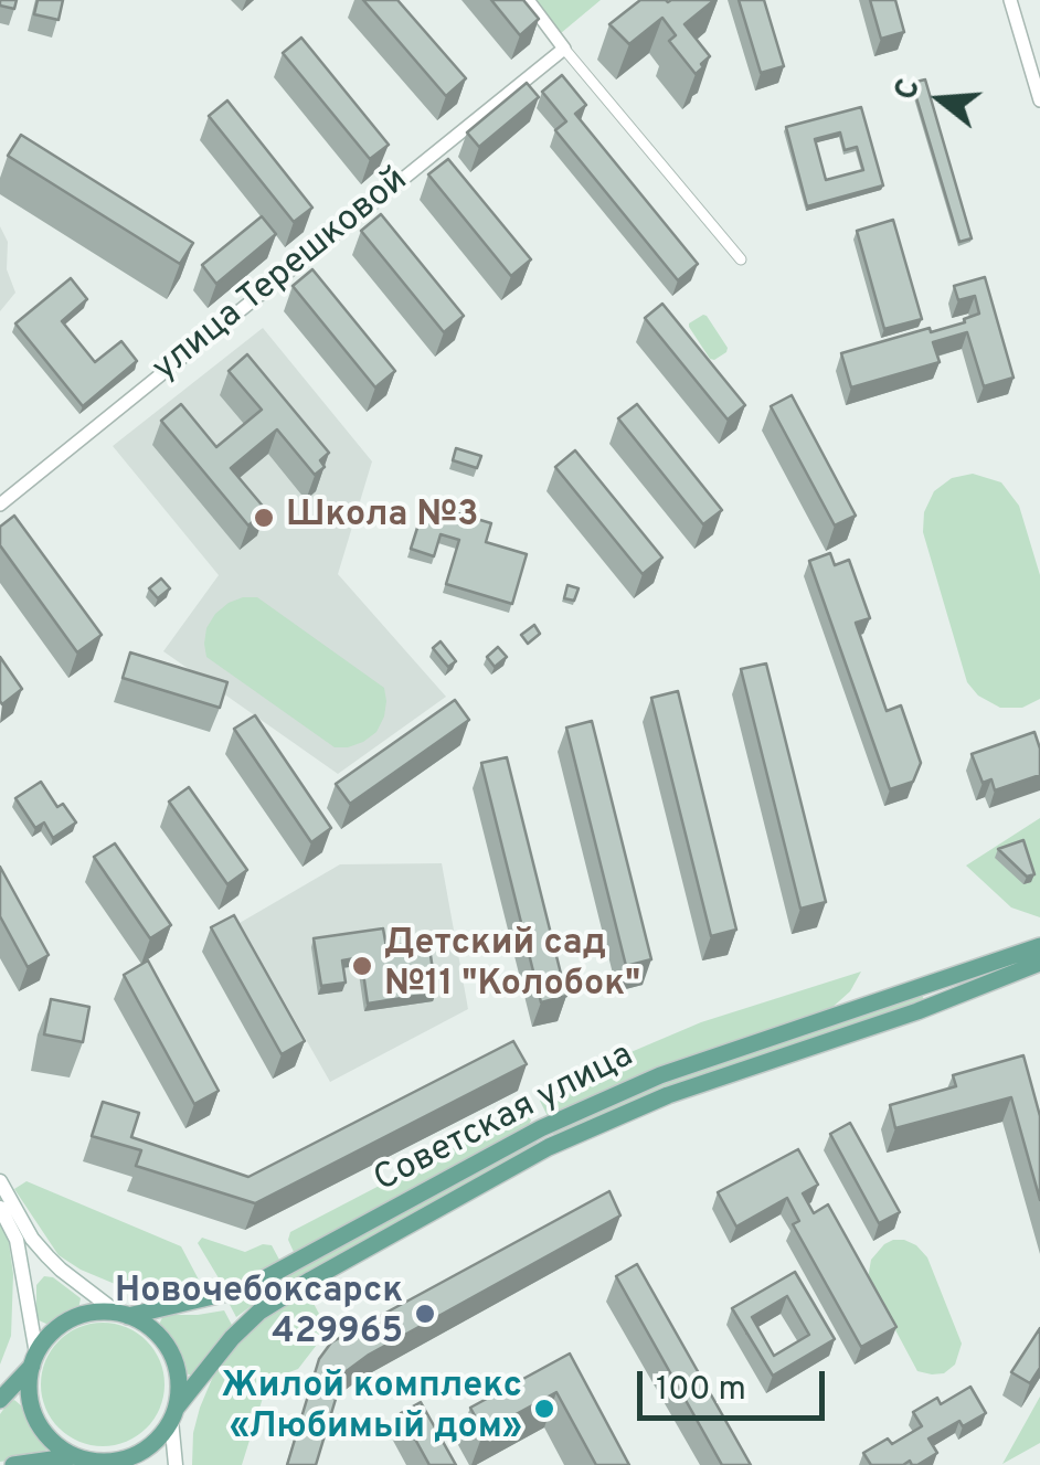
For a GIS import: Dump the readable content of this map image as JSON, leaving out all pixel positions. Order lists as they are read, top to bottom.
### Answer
{
  "streets": {
    "main road": ["Советская улица"],
    "street": ["улица Терешковой"]
  },
  "places": [
    "Школа №3",
    "Детский сад №11 \"Колобок\"",
    "Новочебоксарск 429965",
    "Жилой комплекс «Любимый дом»"
  ],
  "scale_bar": "100 m",
  "north": "left"
}
